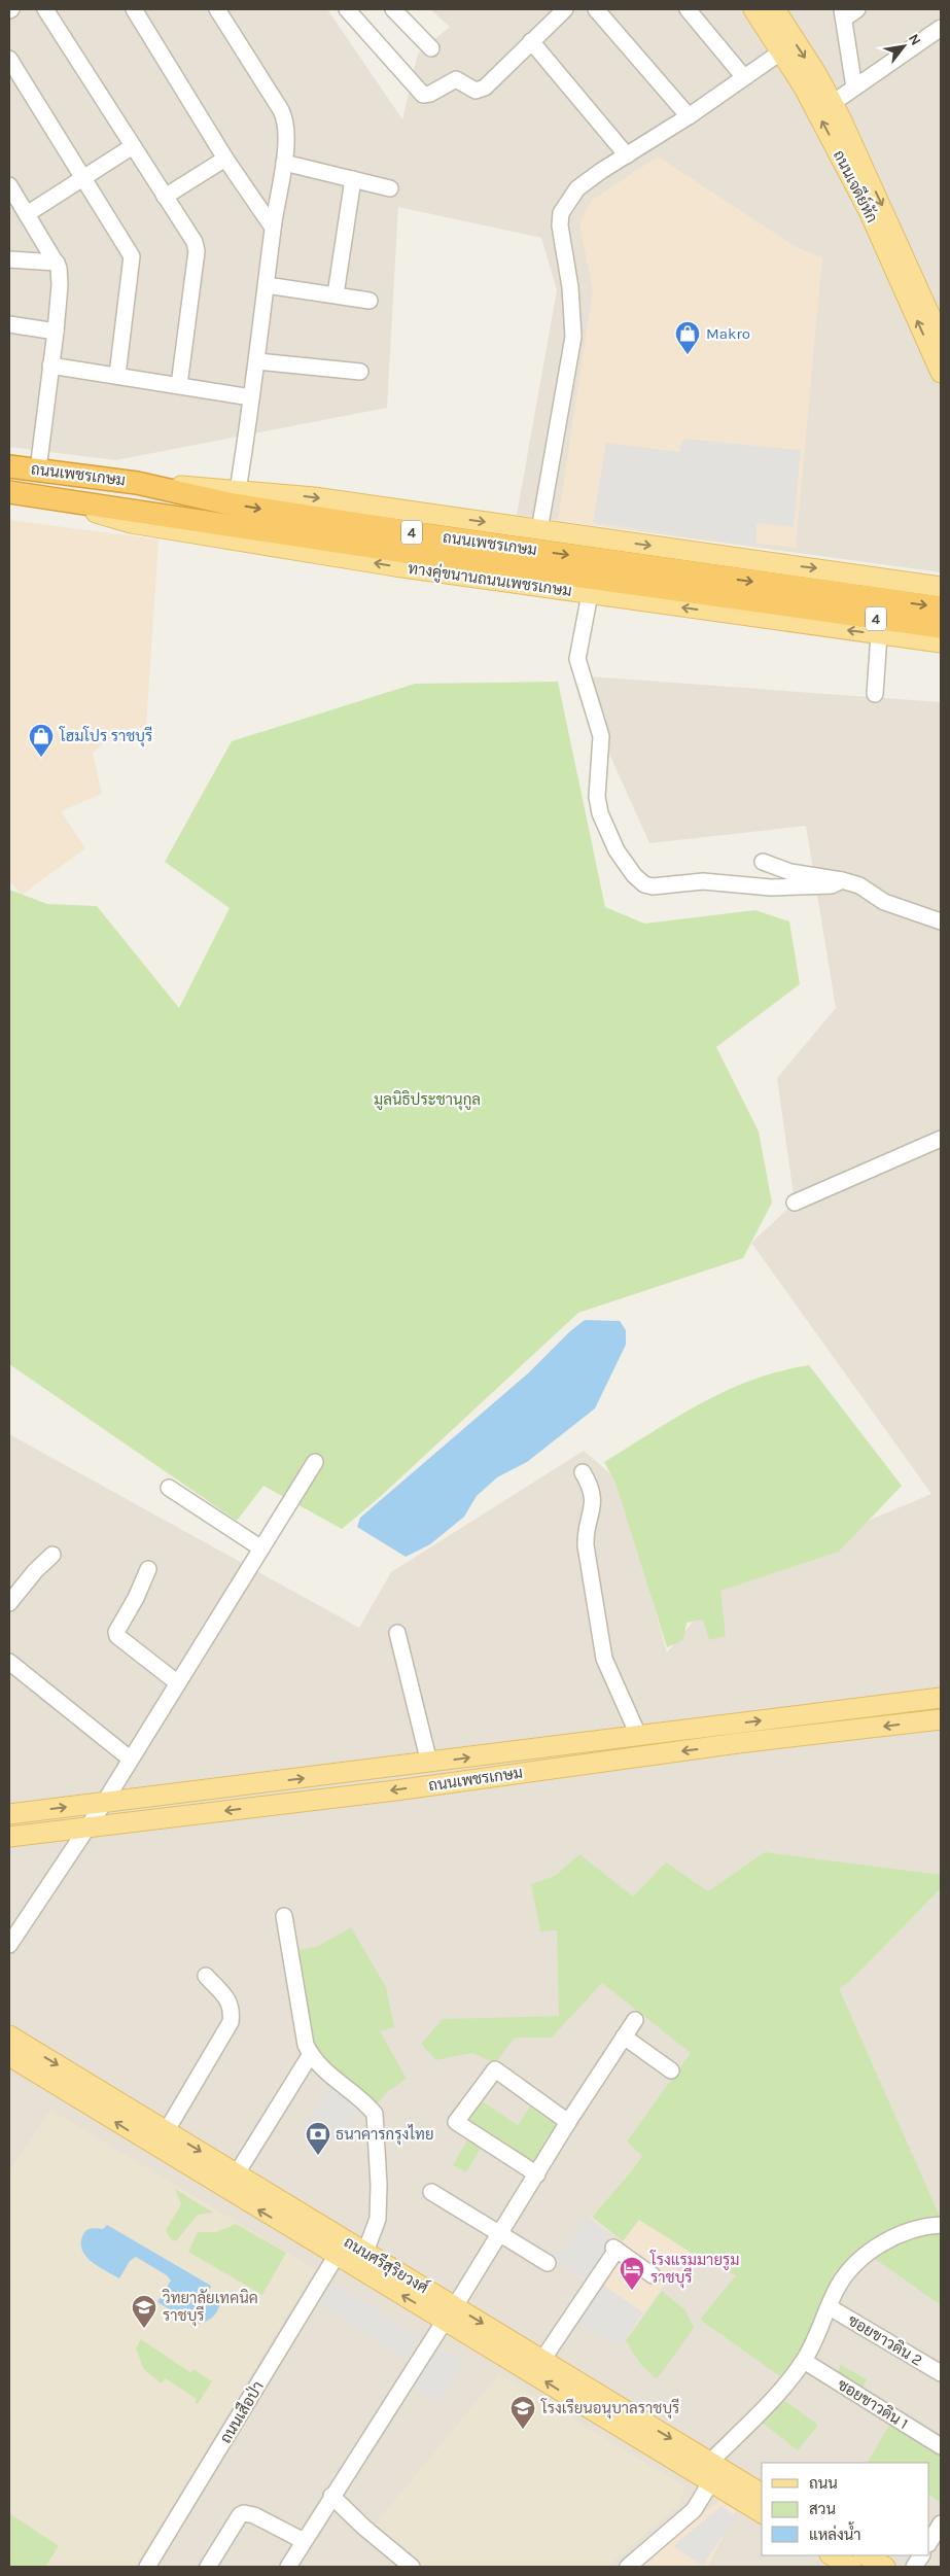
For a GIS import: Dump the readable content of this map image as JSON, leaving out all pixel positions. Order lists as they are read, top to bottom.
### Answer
{
  "streets": {
    "highway": ["ถนนเพชรเกษม", "4"],
    "main road": ["ถนนเจดีย์หัก", "ทางคู่ขนานถนนเพชรเกษม", "ถนนศรีสุริยวงศ์"],
    "street": ["ซอยขาวดิน 2", "ซอยชาวดิน 1", "ถนนเสือป่า"]
  },
  "crossings": [
    ["ถนนเพชรเกษม", "4"],
    ["ถนนเพชรเกษม", "ทางคู่ขนานถนนเพชรเกษม"],
    ["ถนนศรีสุริยวงศ์", "ถนนเสือป่า"]
  ],
  "parks": ["มูลนิธิประชานุกูล"],
  "places": {
    "shop": ["Makro", "โฮมโปร ราชบุรี"],
    "bank": ["ธนาคารกรุงไทย"],
    "hotel": ["โรงแรมมายรูม ราชบุรี"],
    "school or university": ["วิทยาลัยเทคนิค ราชบุรี", "โรงเรียนอนุบาลราชบุรี"]
  },
  "legend": ["ถนน", "สวน", "แหล่งน้ำ"],
  "north": "top right"
}
